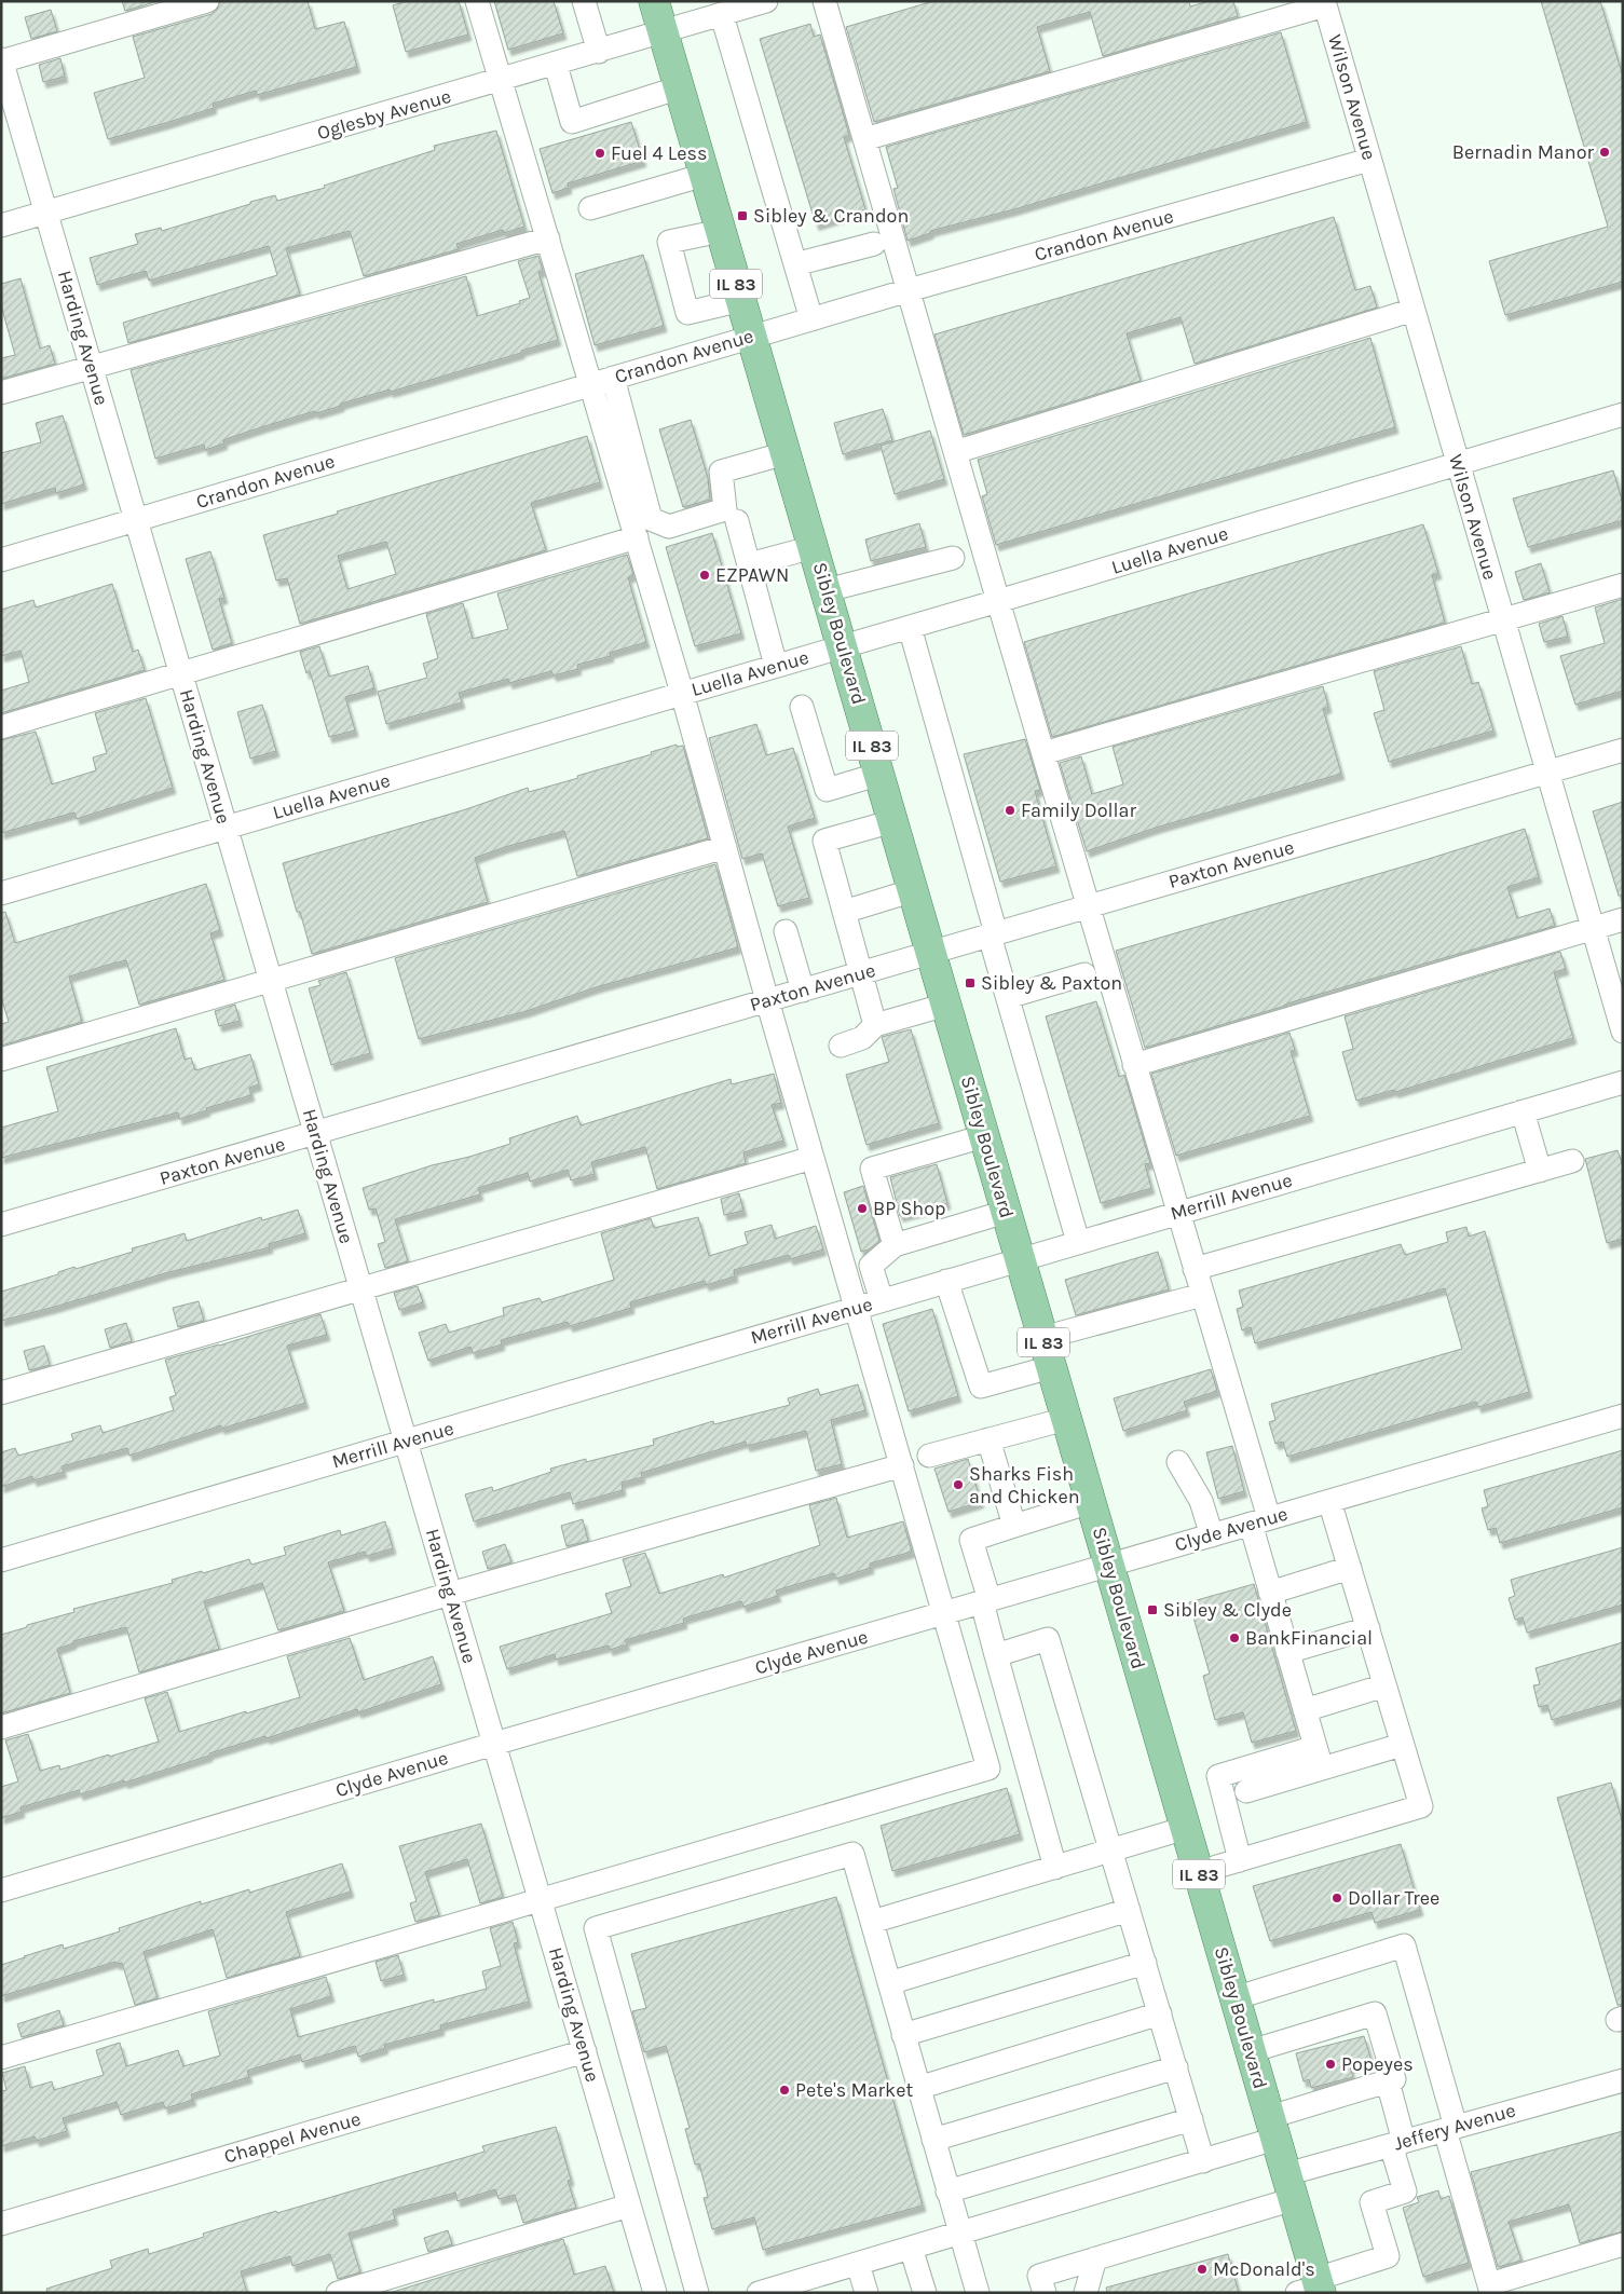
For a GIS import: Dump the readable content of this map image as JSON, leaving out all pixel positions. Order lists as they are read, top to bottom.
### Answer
{
  "streets": {
    "main road": ["IL 83", "Sibley Boulevard"],
    "street": [
      "Wilson Avenue",
      "Oglesby Avenue",
      "Crandon Avenue",
      "Harding Avenue",
      "Luella Avenue",
      "Paxton Avenue",
      "Merrill Avenue",
      "Clyde Avenue",
      "Jeffery Avenue",
      "Chappel Avenue"
    ]
  },
  "crossings": [
    ["Wilson Avenue", "Crandon Avenue"],
    ["Wilson Avenue", "Luella Avenue"],
    ["Wilson Avenue", "Paxton Avenue"],
    ["Oglesby Avenue", "Harding Avenue"],
    ["Oglesby Avenue", "Sibley Boulevard"],
    ["Crandon Avenue", "Harding Avenue"],
    ["Crandon Avenue", "Sibley Boulevard"],
    ["Harding Avenue", "Luella Avenue"],
    ["Harding Avenue", "Paxton Avenue"],
    ["Harding Avenue", "Merrill Avenue"],
    ["Harding Avenue", "Clyde Avenue"],
    ["Harding Avenue", "Chappel Avenue"],
    ["Luella Avenue", "Sibley Boulevard"],
    ["Sibley Boulevard", "Paxton Avenue"],
    ["Sibley Boulevard", "Merrill Avenue"],
    ["Sibley Boulevard", "Clyde Avenue"],
    ["Sibley Boulevard", "Jeffery Avenue"]
  ],
  "places": {
    "other": [
      "Bernadin Manor",
      "Fuel 4 Less",
      "EZPAWN",
      "Family Dollar",
      "BP Shop",
      "Sharks Fish and Chicken",
      "BankFinancial",
      "Dollar Tree",
      "Popeyes",
      "Pete's Market",
      "McDonald's"
    ],
    "transit": ["Sibley & Crandon", "Sibley & Paxton", "Sibley & Clyde"]
  }
}
